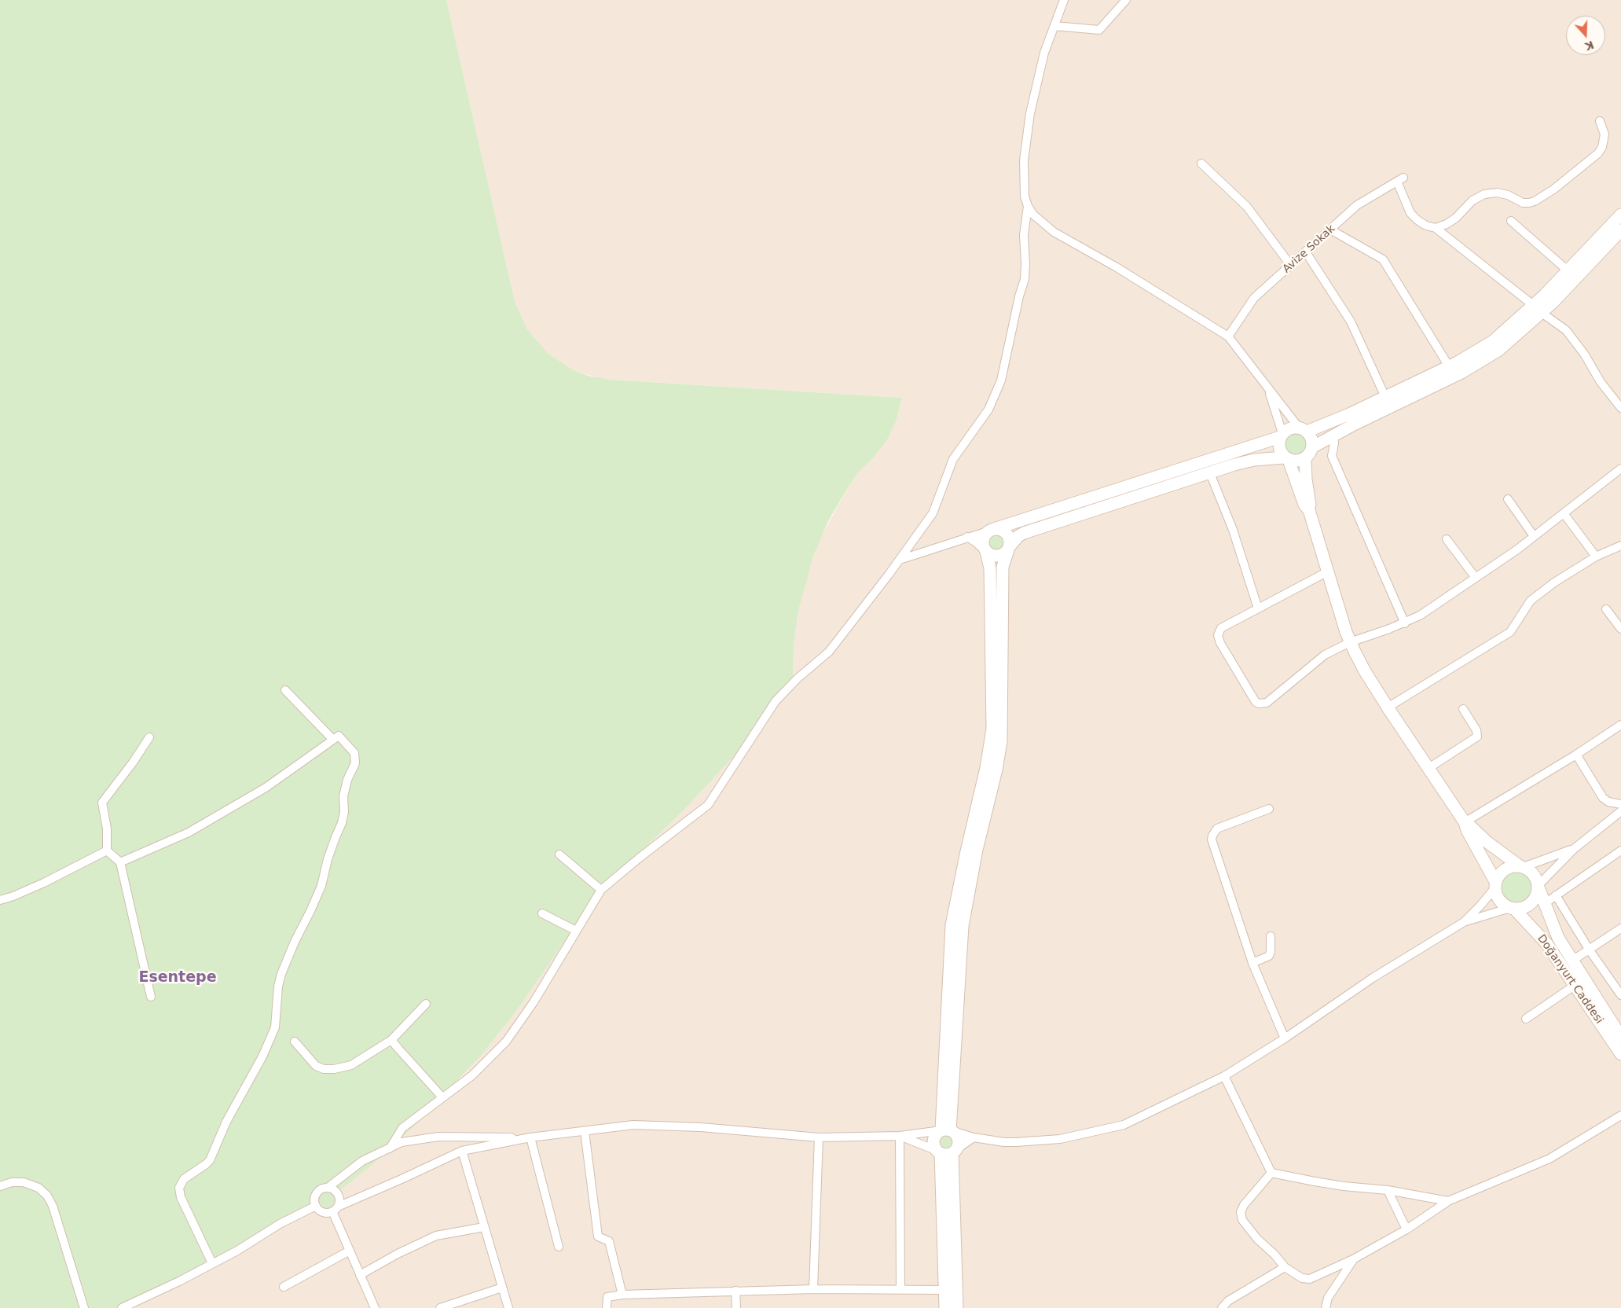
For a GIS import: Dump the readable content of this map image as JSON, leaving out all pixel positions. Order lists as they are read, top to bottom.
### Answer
{
  "streets": {
    "street": ["Avize Sokak", "Doğanyurt Caddesi"]
  },
  "districts": ["Esentepe"],
  "north": "bottom"
}
